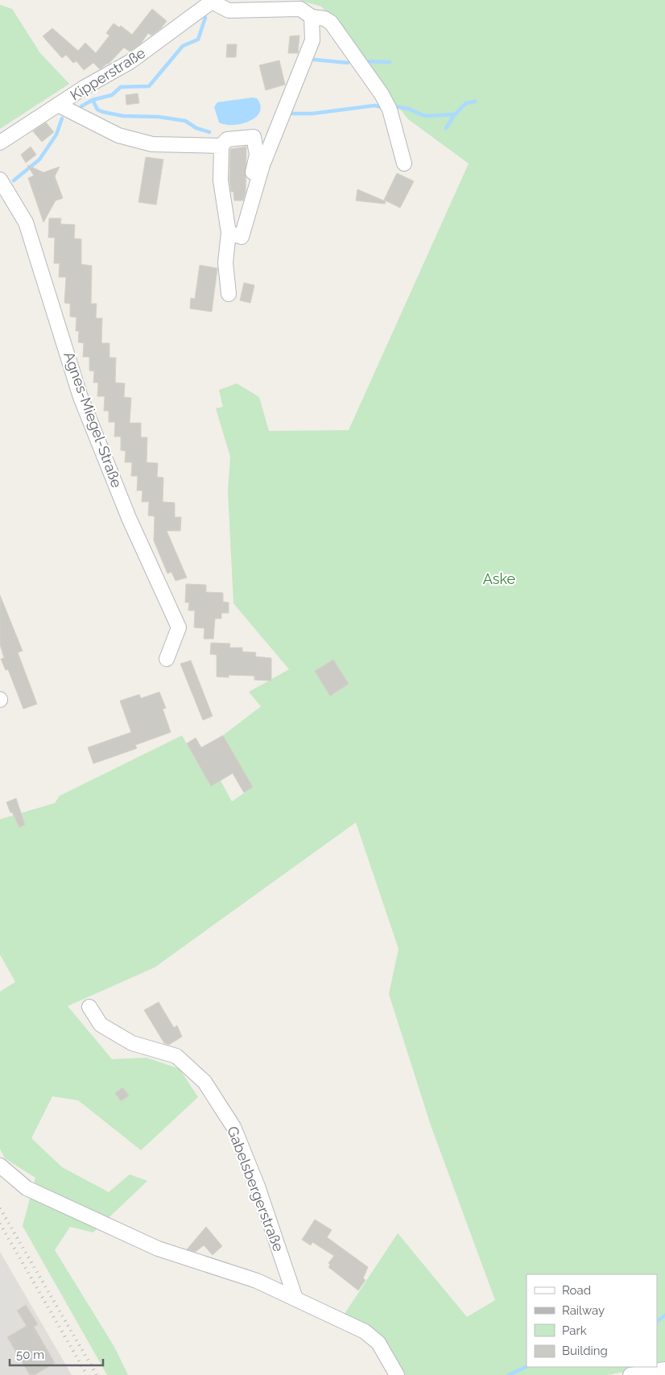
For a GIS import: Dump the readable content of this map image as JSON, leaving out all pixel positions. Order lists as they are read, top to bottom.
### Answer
{
  "streets": {
    "street": ["Kipperstraße", "Agnes-Miegel-Straße", "Gabelsbergerstraße"]
  },
  "parks": ["Aske"],
  "legend": [
    "Road",
    "Railway",
    "Park",
    "Building"
  ],
  "scale_bar": "50 m"
}
